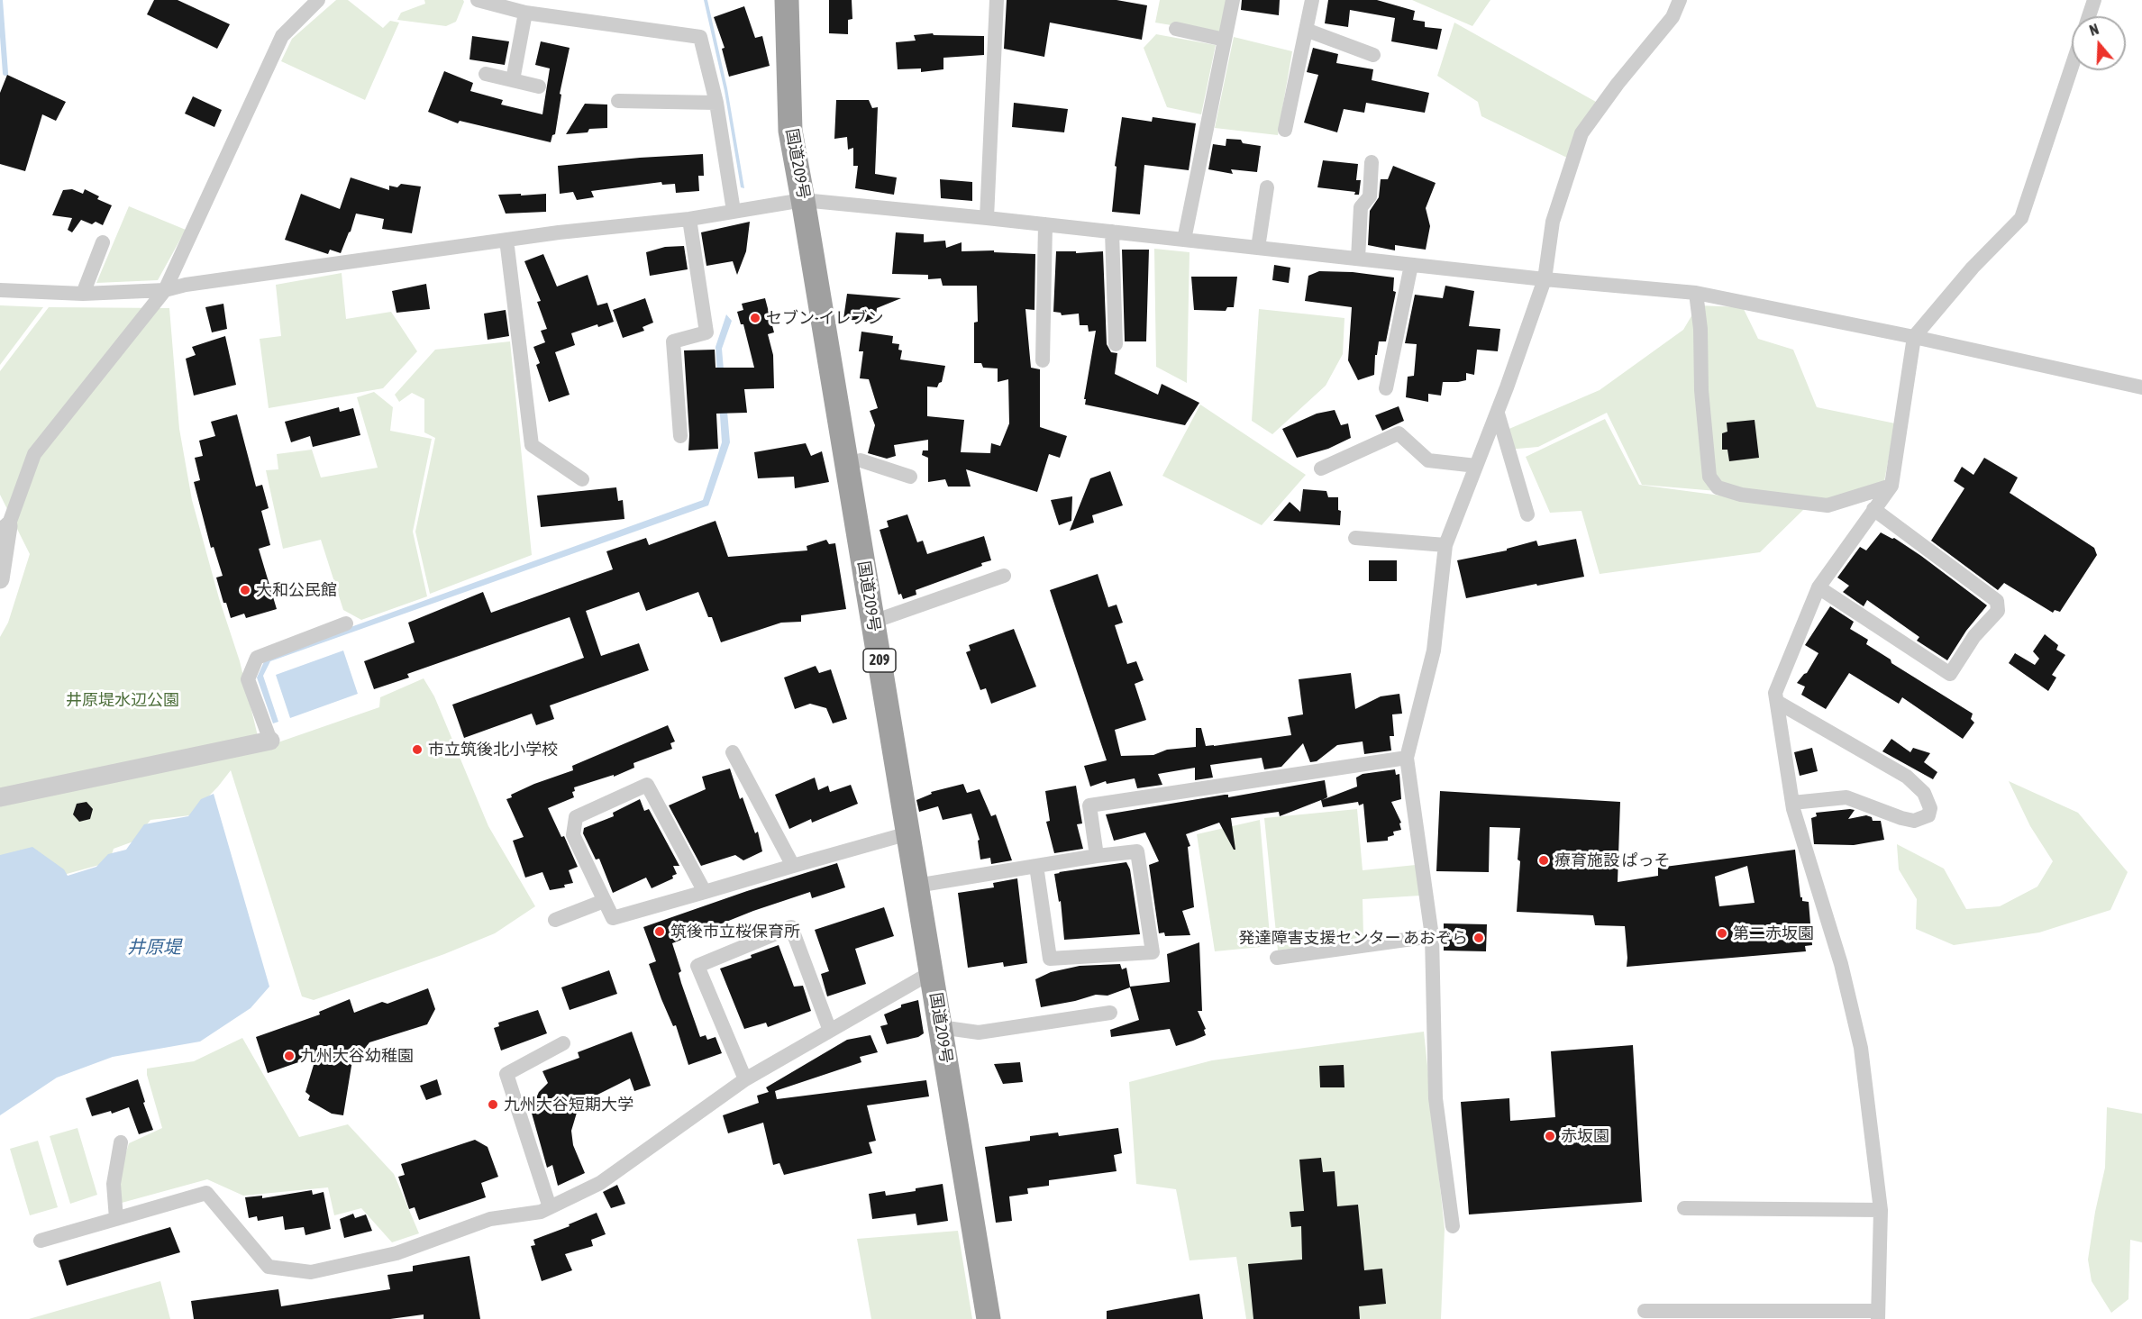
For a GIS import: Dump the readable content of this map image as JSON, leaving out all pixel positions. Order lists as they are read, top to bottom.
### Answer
{
  "streets": {
    "highway": ["国道209号", "209"]
  },
  "water": ["井原堤"],
  "parks": ["井原堤水辺公園"],
  "places": [
    "セブン-イレブン",
    "大和公民館",
    "市立筑後北小学校",
    "療育施設 ぱっそ",
    "筑後市立桜保育所",
    "第二赤坂園",
    "発達障害支援センター あおぞら",
    "九州大谷幼稚園",
    "九州大谷短期大学",
    "赤坂園"
  ],
  "north": "top"
}
